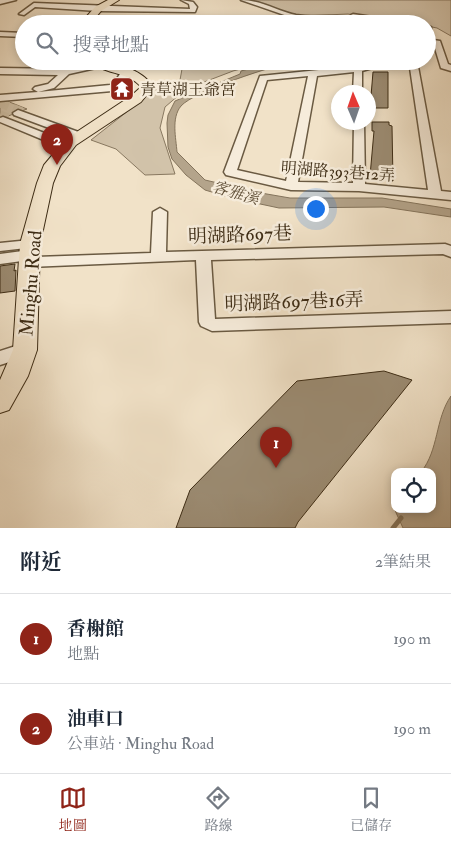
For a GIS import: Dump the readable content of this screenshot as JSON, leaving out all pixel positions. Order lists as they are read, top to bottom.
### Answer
{
  "streets": {
    "main road": ["Minghu Road"],
    "street": ["明湖路393巷12弄", "明湖路697巷", "明湖路697巷16弄"]
  },
  "crossings": [
    ["明湖路697巷", "Minghu Road"],
    ["明湖路697巷", "明湖路697巷16弄"]
  ],
  "water": ["客雅溪"],
  "places": {
    "temple": ["青草湖王爺宮"]
  },
  "north": "top",
  "page": {
    "search": "搜尋地點",
    "pins": ["2", "1"],
    "heading": ["附近", "2筆結果"],
    "list": [
      {
        "mark": "1",
        "name": "香榭館",
        "note": "地點",
        "value": "190 m"
      },
      {
        "mark": "2",
        "name": "油車口",
        "note": "公車站 · Minghu Road",
        "value": "190 m"
      }
    ],
    "nav": ["地圖", "路線", "已儲存"]
  }
}
